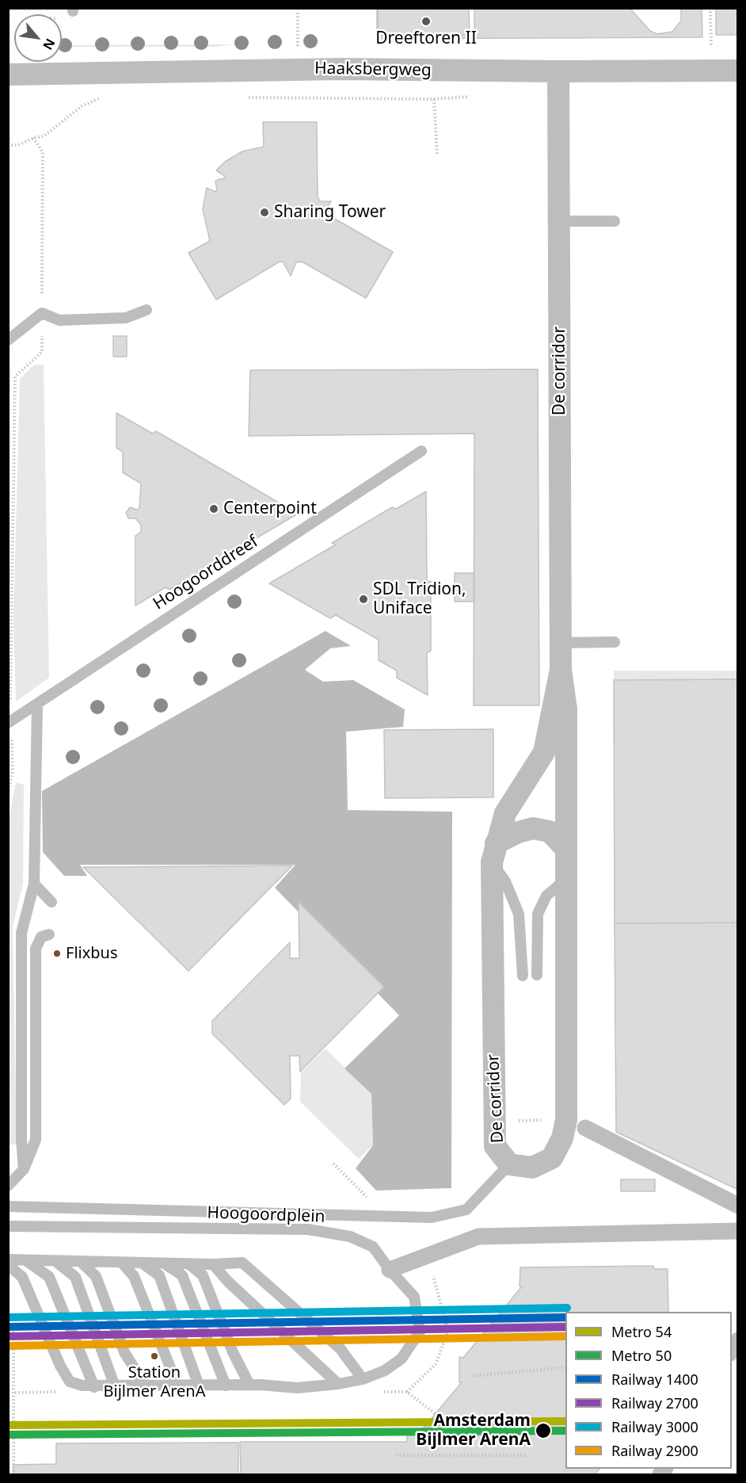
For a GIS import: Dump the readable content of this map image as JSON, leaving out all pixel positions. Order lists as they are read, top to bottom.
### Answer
{
  "streets": {
    "street": ["Haaksbergweg", "De corridor"],
    "lane": ["Hoogoorddreef", "Hoogoordplein"]
  },
  "crossings": [
    ["Haaksbergweg", "De corridor"]
  ],
  "places": [
    "Dreeftoren II",
    "Sharing Tower",
    "Centerpoint",
    "SDL Tridion, Uniface",
    "Flixbus",
    "Station Bijlmer ArenA",
    "Amsterdam Bijlmer ArenA"
  ],
  "lines": [
    "rail line 3000",
    "rail line 1400",
    "rail line 2700",
    "rail line 2900",
    "metro line 54",
    "metro line 50"
  ],
  "legend": [
    "Metro 54",
    "Metro 50",
    "Railway 1400",
    "Railway 2700",
    "Railway 3000",
    "Railway 2900"
  ],
  "north": "bottom right"
}
